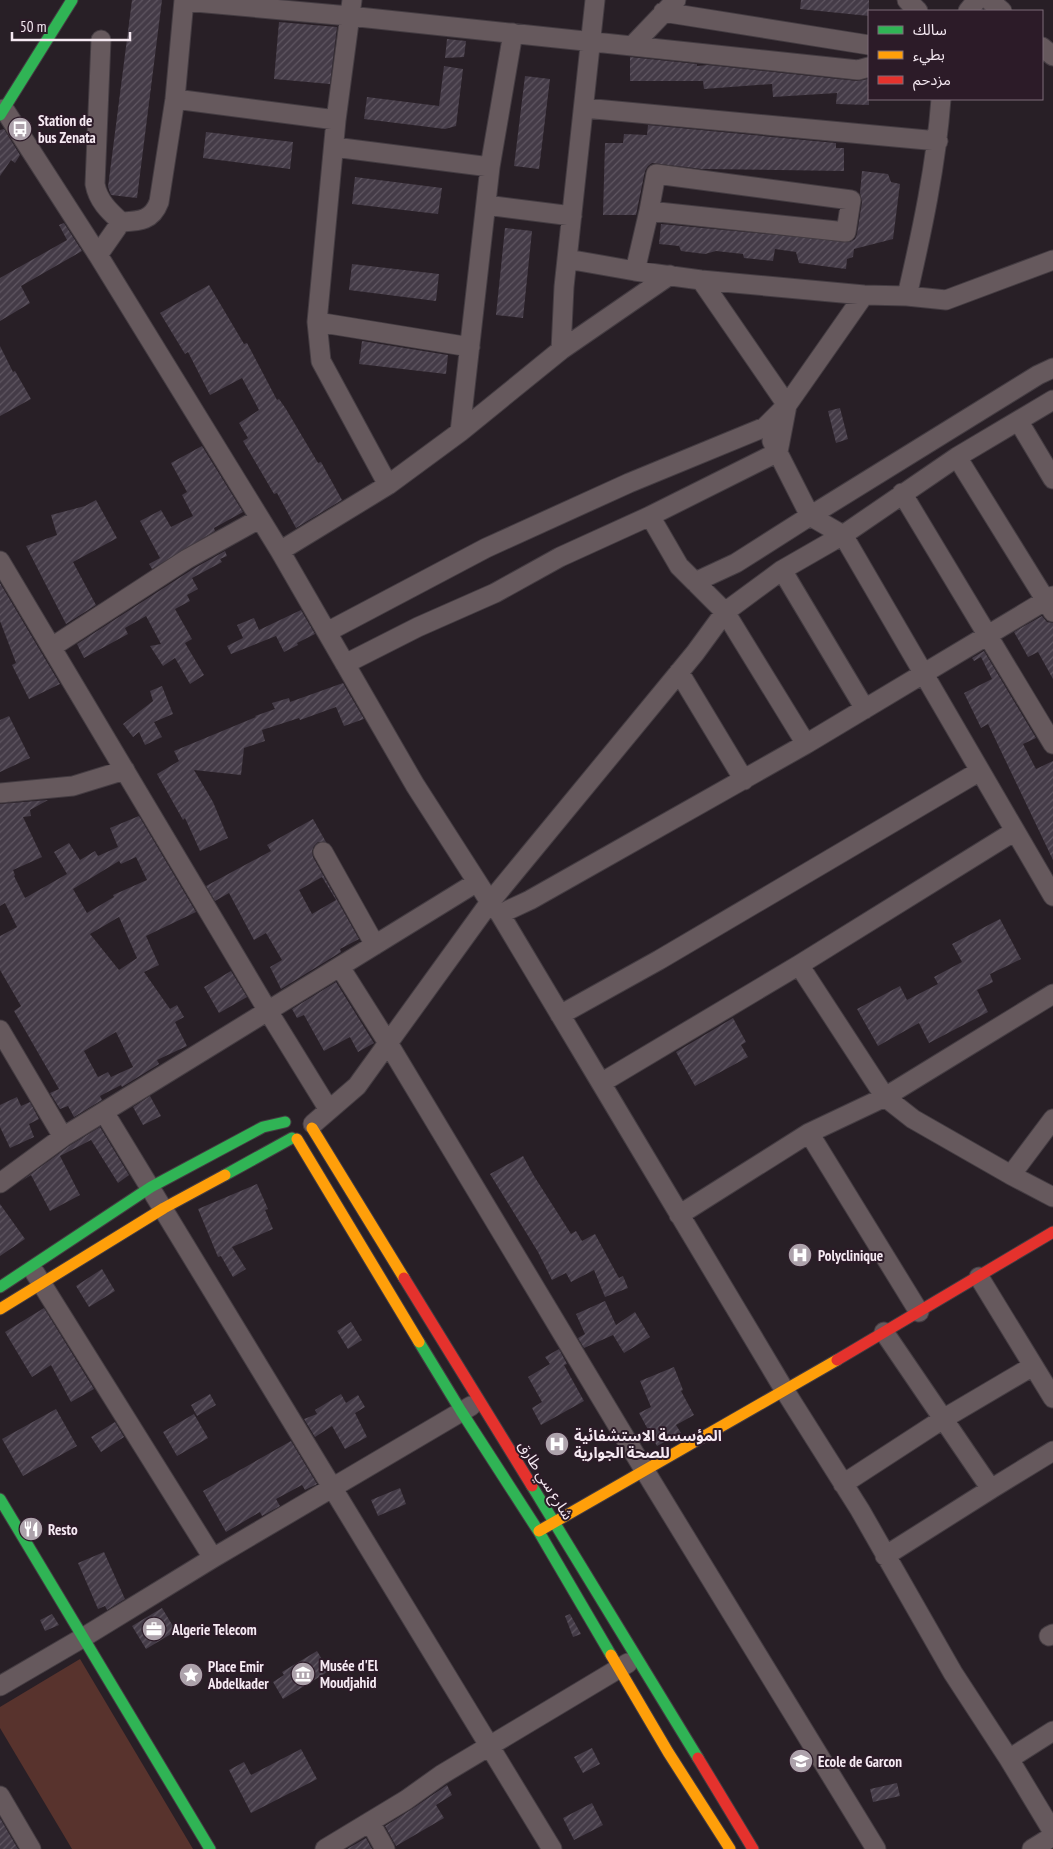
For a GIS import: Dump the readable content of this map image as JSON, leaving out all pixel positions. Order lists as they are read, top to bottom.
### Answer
{
  "streets": {
    "street": ["شارع سي طارق"]
  },
  "places": {
    "bus stop": ["Station de bus Zenata"],
    "hospital": ["Polyclinique", "المؤسسة الاستشفائية للصحة الجوارية"],
    "restaurant": ["Resto"],
    "office": ["Algerie Telecom"],
    "museum": ["Musée d'El Moudjahid"],
    "place": ["Place Emir Abdelkader"],
    "school or university": ["Ecole de Garcon"]
  },
  "legend": ["سالك", "بطيء", "مزدحم"],
  "scale_bar": "50 m"
}
